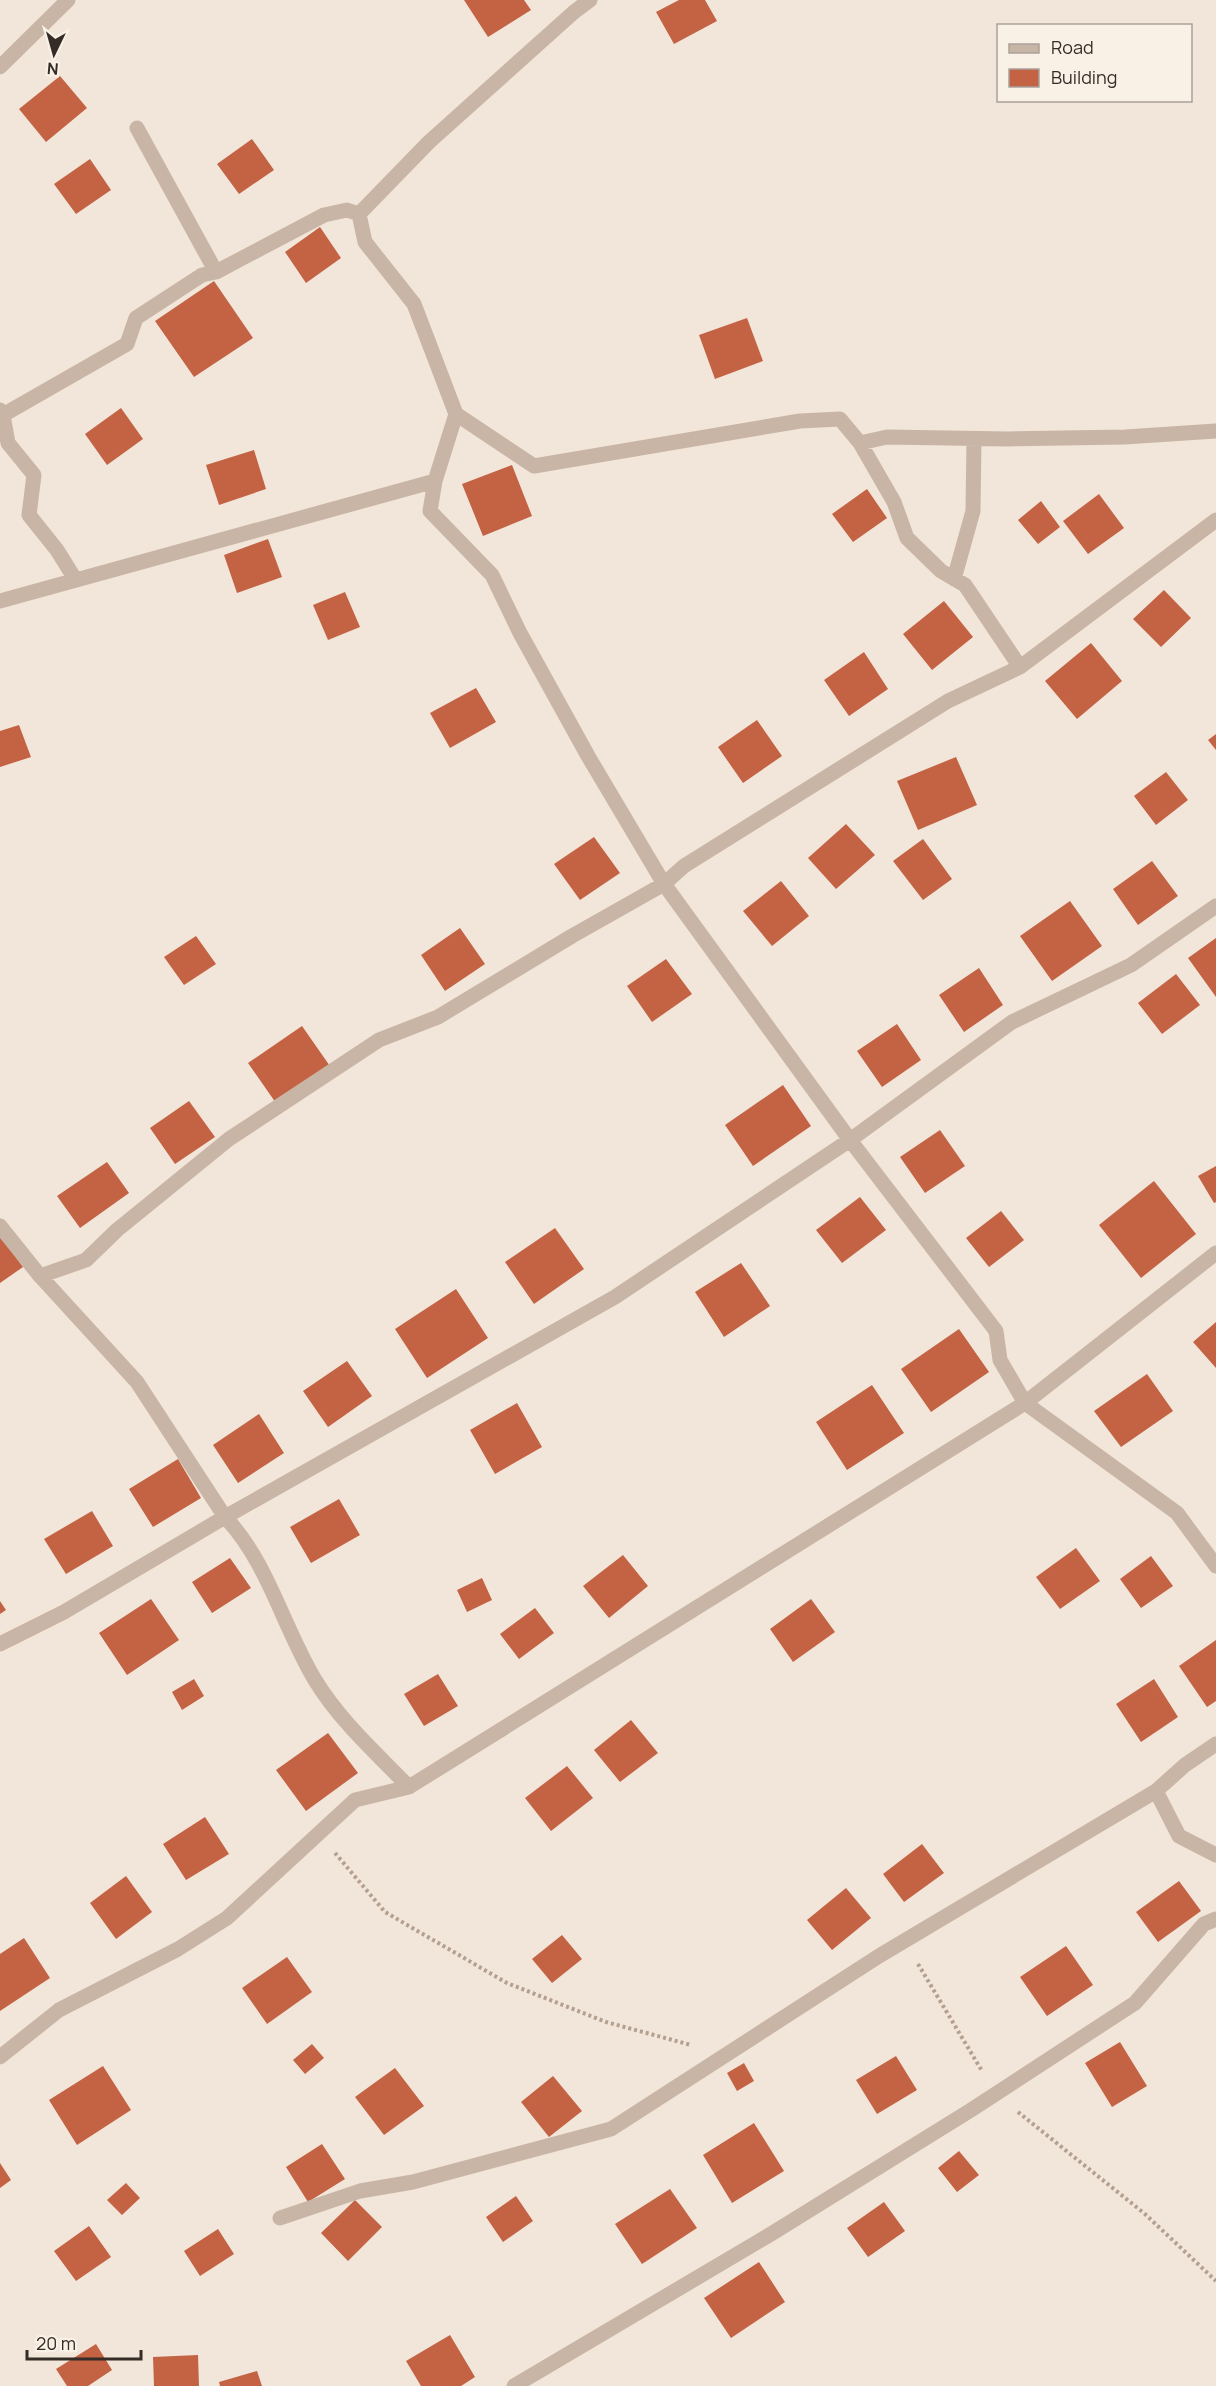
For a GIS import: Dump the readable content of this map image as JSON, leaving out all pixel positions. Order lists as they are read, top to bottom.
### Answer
{
  "legend": ["Road", "Building"],
  "scale_bar": "20 m",
  "north": "bottom"
}
